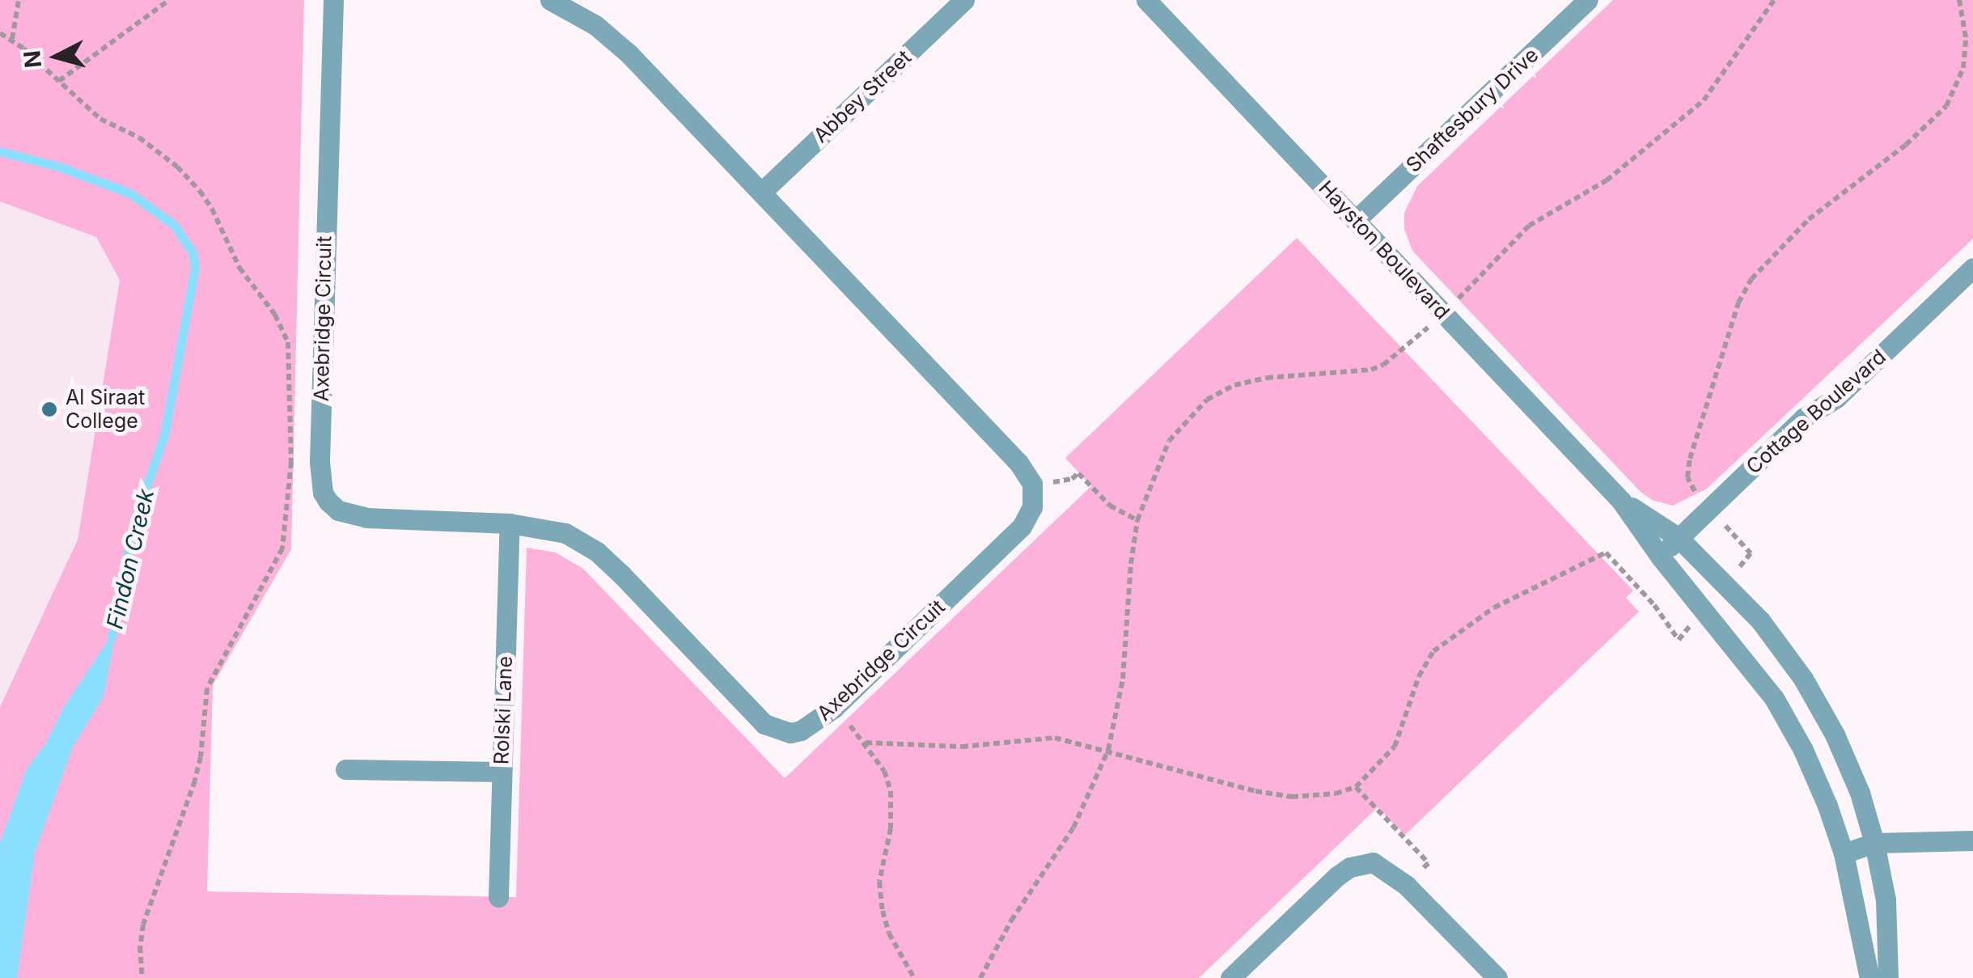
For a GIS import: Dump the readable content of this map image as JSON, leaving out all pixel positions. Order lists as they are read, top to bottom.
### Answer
{
  "streets": {
    "street": [
      "Abbey Street",
      "Shaftesbury Drive",
      "Hayston Boulevard",
      "Axebridge Circuit",
      "Cottage Boulevard",
      "Rolski Lane"
    ]
  },
  "crossings": [
    ["Shaftesbury Drive", "Hayston Boulevard"],
    ["Hayston Boulevard", "Cottage Boulevard"],
    ["Axebridge Circuit", "Rolski Lane"]
  ],
  "water": ["Findon Creek"],
  "places": ["Al Siraat College"],
  "north": "left"
}
